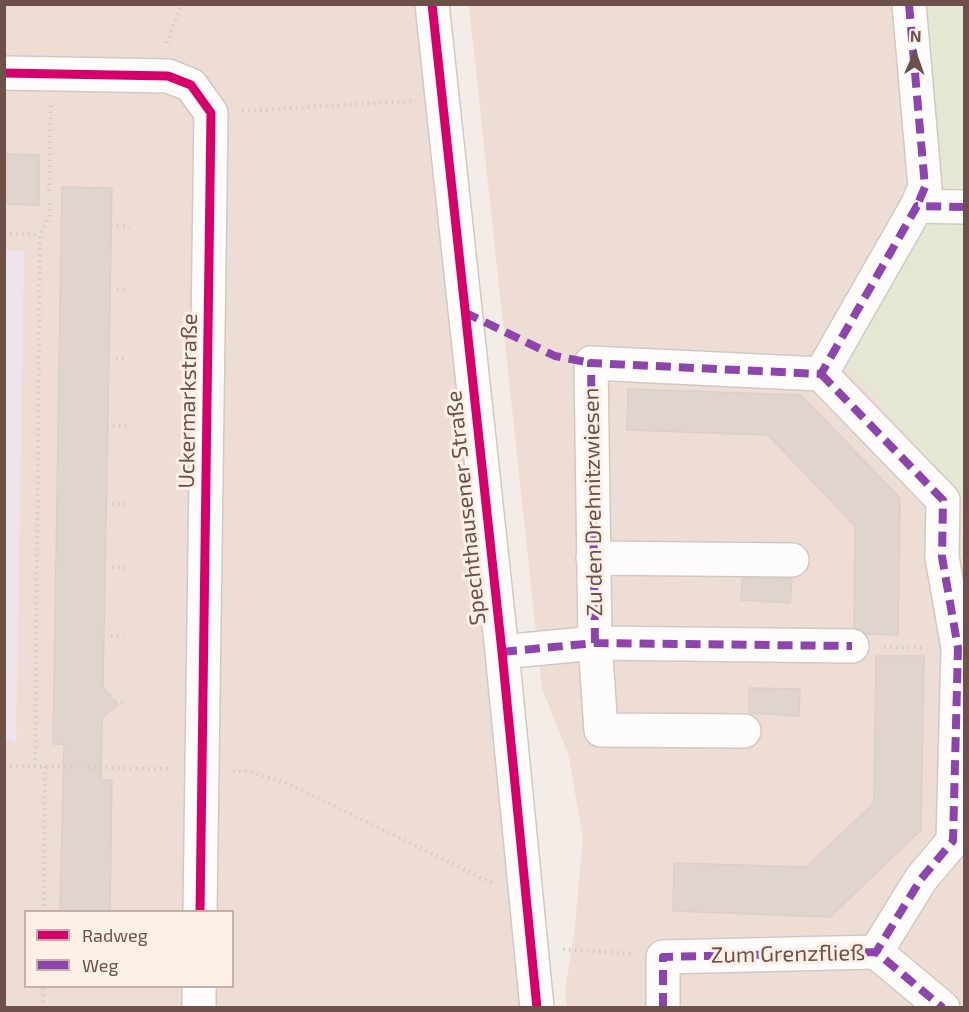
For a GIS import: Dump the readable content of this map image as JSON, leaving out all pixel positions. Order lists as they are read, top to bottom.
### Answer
{
  "streets": {
    "street": [
      "Uckermarkstraße",
      "Zu den Drehnitzwiesen",
      "Spechthausener Straße",
      "Zum Grenzfließ"
    ]
  },
  "legend": ["Radweg", "Weg"],
  "north": "top"
}
